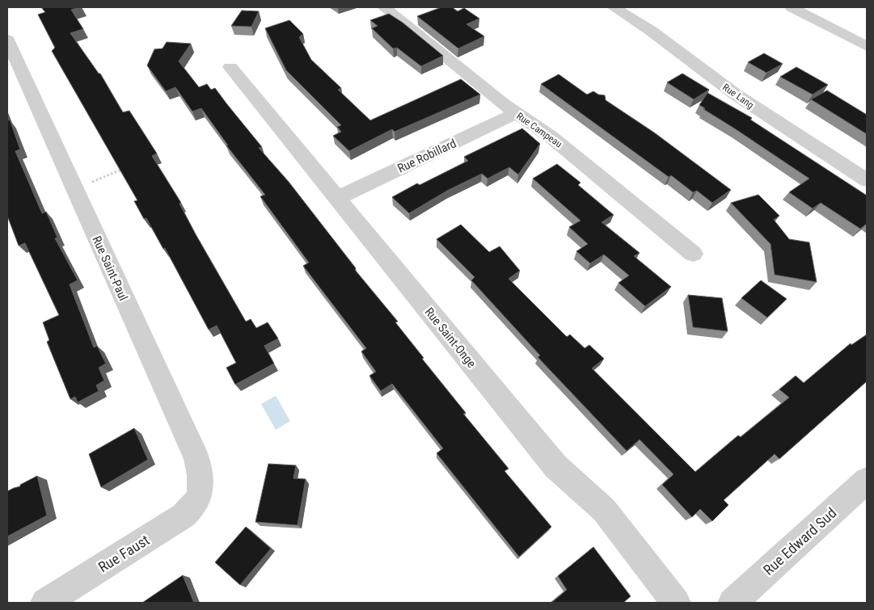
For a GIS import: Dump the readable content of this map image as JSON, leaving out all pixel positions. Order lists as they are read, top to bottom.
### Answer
{
  "streets": {
    "street": [
      "Rue Lang",
      "Rue Campeau",
      "Rue Robillard",
      "Rue Saint-Paul",
      "Rue Saint-Onge",
      "Rue Edward Sud",
      "Rue Faust"
    ]
  },
  "crossings": [
    ["Rue Campeau", "Rue Robillard"],
    ["Rue Robillard", "Rue Saint-Onge"],
    ["Rue Saint-Paul", "Rue Faust"]
  ]
}
